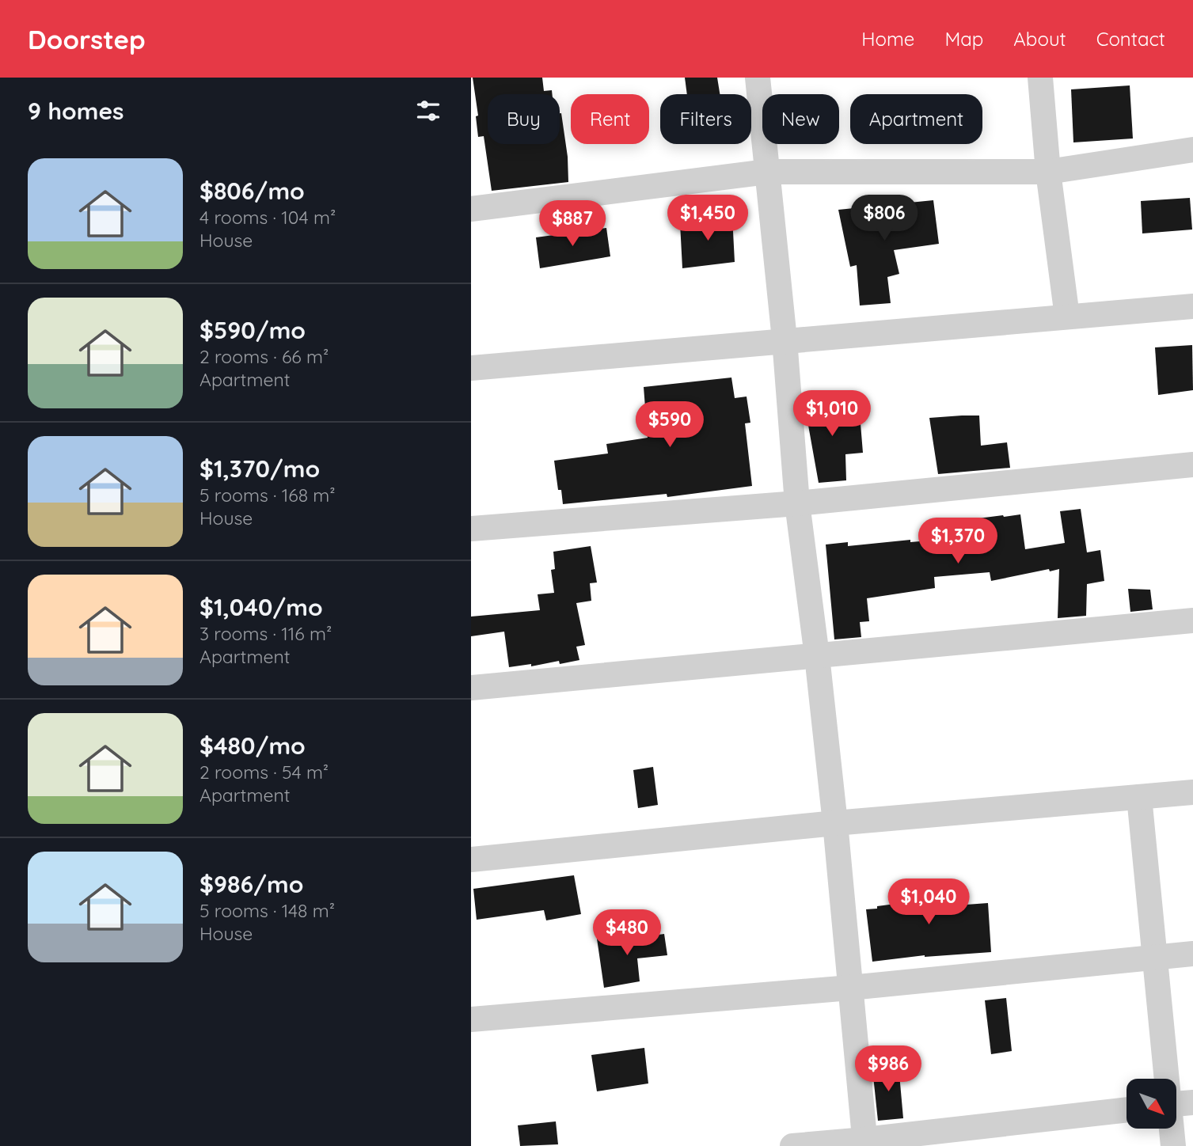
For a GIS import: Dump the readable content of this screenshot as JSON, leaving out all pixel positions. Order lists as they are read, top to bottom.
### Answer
{
  "north": "bottom right",
  "page": {
    "header": "Doorstep",
    "nav": [
      "Home",
      "Map",
      "About",
      "Contact"
    ],
    "heading": "9 homes",
    "chip": [
      "Buy",
      "Rent",
      "Filters",
      "New",
      "Apartment"
    ],
    "list": [
      {
        "name": "$806/mo",
        "note": "4 rooms · 104 m² · House"
      },
      {
        "name": "$590/mo",
        "note": "2 rooms · 66 m² · Apartment"
      },
      {
        "name": "$1,370/mo",
        "note": "5 rooms · 168 m² · House"
      },
      {
        "name": "$1,040/mo",
        "note": "3 rooms · 116 m² · Apartment"
      },
      {
        "name": "$480/mo",
        "note": "2 rooms · 54 m² · Apartment"
      },
      {
        "name": "$986/mo",
        "note": "5 rooms · 148 m² · House"
      }
    ],
    "price": [
      "$1,450",
      "$806",
      "$887",
      "$1,010",
      "$590",
      "$1,370",
      "$1,040",
      "$480",
      "$986"
    ]
  }
}
